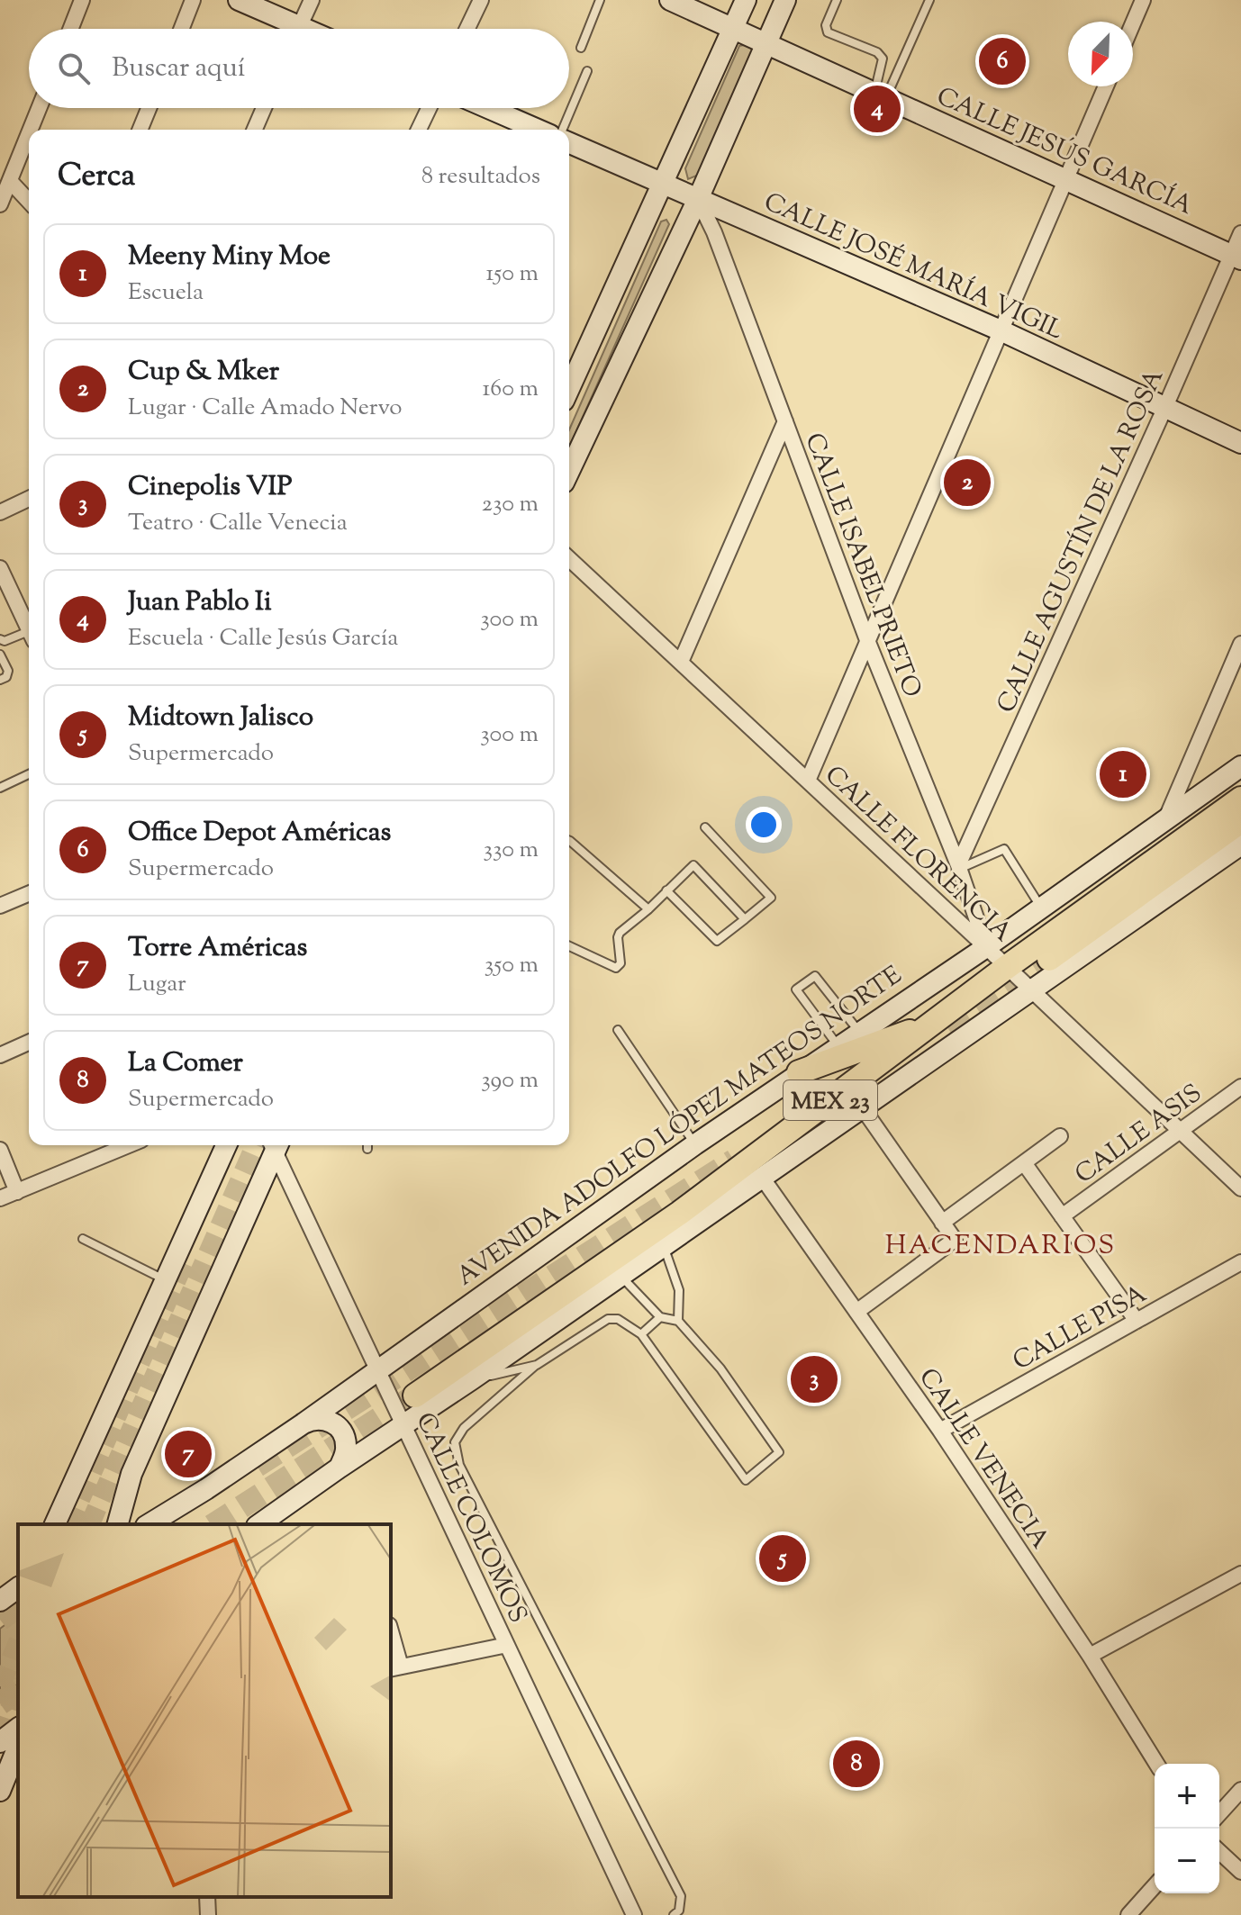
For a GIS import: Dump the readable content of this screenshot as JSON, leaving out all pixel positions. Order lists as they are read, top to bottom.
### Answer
{
  "streets": {
    "main road": [
      "CALLE JESÚS GARCÍA",
      "CALLE JOSÉ MARÍA VIGIL",
      "MEX 23",
      "AVENIDA ADOLFO LÓPEZ MATEOS NORTE"
    ],
    "street": [
      "CALLE AGUSTÍN DE LA ROSA",
      "CALLE ISABEL PRIETO",
      "CALLE FLORENCIA",
      "CALLE ASIS",
      "CALLE PISA",
      "CALLE VENECIA",
      "CALLE COLOMOS"
    ]
  },
  "crossings": [
    ["CALLE JESÚS GARCÍA", "CALLE AGUSTÍN DE LA ROSA"],
    ["CALLE JOSÉ MARÍA VIGIL", "CALLE AGUSTÍN DE LA ROSA"],
    ["CALLE JOSÉ MARÍA VIGIL", "CALLE ISABEL PRIETO"],
    ["CALLE AGUSTÍN DE LA ROSA", "CALLE ISABEL PRIETO"],
    ["CALLE ISABEL PRIETO", "CALLE FLORENCIA"],
    ["CALLE ISABEL PRIETO", "AVENIDA ADOLFO LÓPEZ MATEOS NORTE"],
    ["CALLE FLORENCIA", "MEX 23"],
    ["CALLE FLORENCIA", "AVENIDA ADOLFO LÓPEZ MATEOS NORTE"],
    ["CALLE FLORENCIA", "CALLE ASIS"],
    ["AVENIDA ADOLFO LÓPEZ MATEOS NORTE", "CALLE COLOMOS"],
    ["CALLE PISA", "CALLE VENECIA"]
  ],
  "districts": ["HACENDARIOS"],
  "north": "bottom left",
  "page": {
    "search": "Buscar aquí",
    "pins": [
      "6",
      "4",
      "2",
      "1",
      "3",
      "7",
      "5",
      "8"
    ],
    "heading": ["Cerca", "8 resultados"],
    "list": [
      {
        "mark": "1",
        "name": "Meeny Miny Moe",
        "note": "Escuela",
        "value": "150 m"
      },
      {
        "mark": "2",
        "name": "Cup & Mker",
        "note": "Lugar · Calle Amado Nervo",
        "value": "160 m"
      },
      {
        "mark": "3",
        "name": "Cinepolis VIP",
        "note": "Teatro · Calle Venecia",
        "value": "230 m"
      },
      {
        "mark": "4",
        "name": "Juan Pablo Ii",
        "note": "Escuela · Calle Jesús García",
        "value": "300 m"
      },
      {
        "mark": "5",
        "name": "Midtown Jalisco",
        "note": "Supermercado",
        "value": "300 m"
      },
      {
        "mark": "6",
        "name": "Office Depot Américas",
        "note": "Supermercado",
        "value": "330 m"
      },
      {
        "mark": "7",
        "name": "Torre Américas",
        "note": "Lugar",
        "value": "350 m"
      },
      {
        "mark": "8",
        "name": "La Comer",
        "note": "Supermercado",
        "value": "390 m"
      }
    ],
    "map_buttons": ["+", "−"]
  }
}
